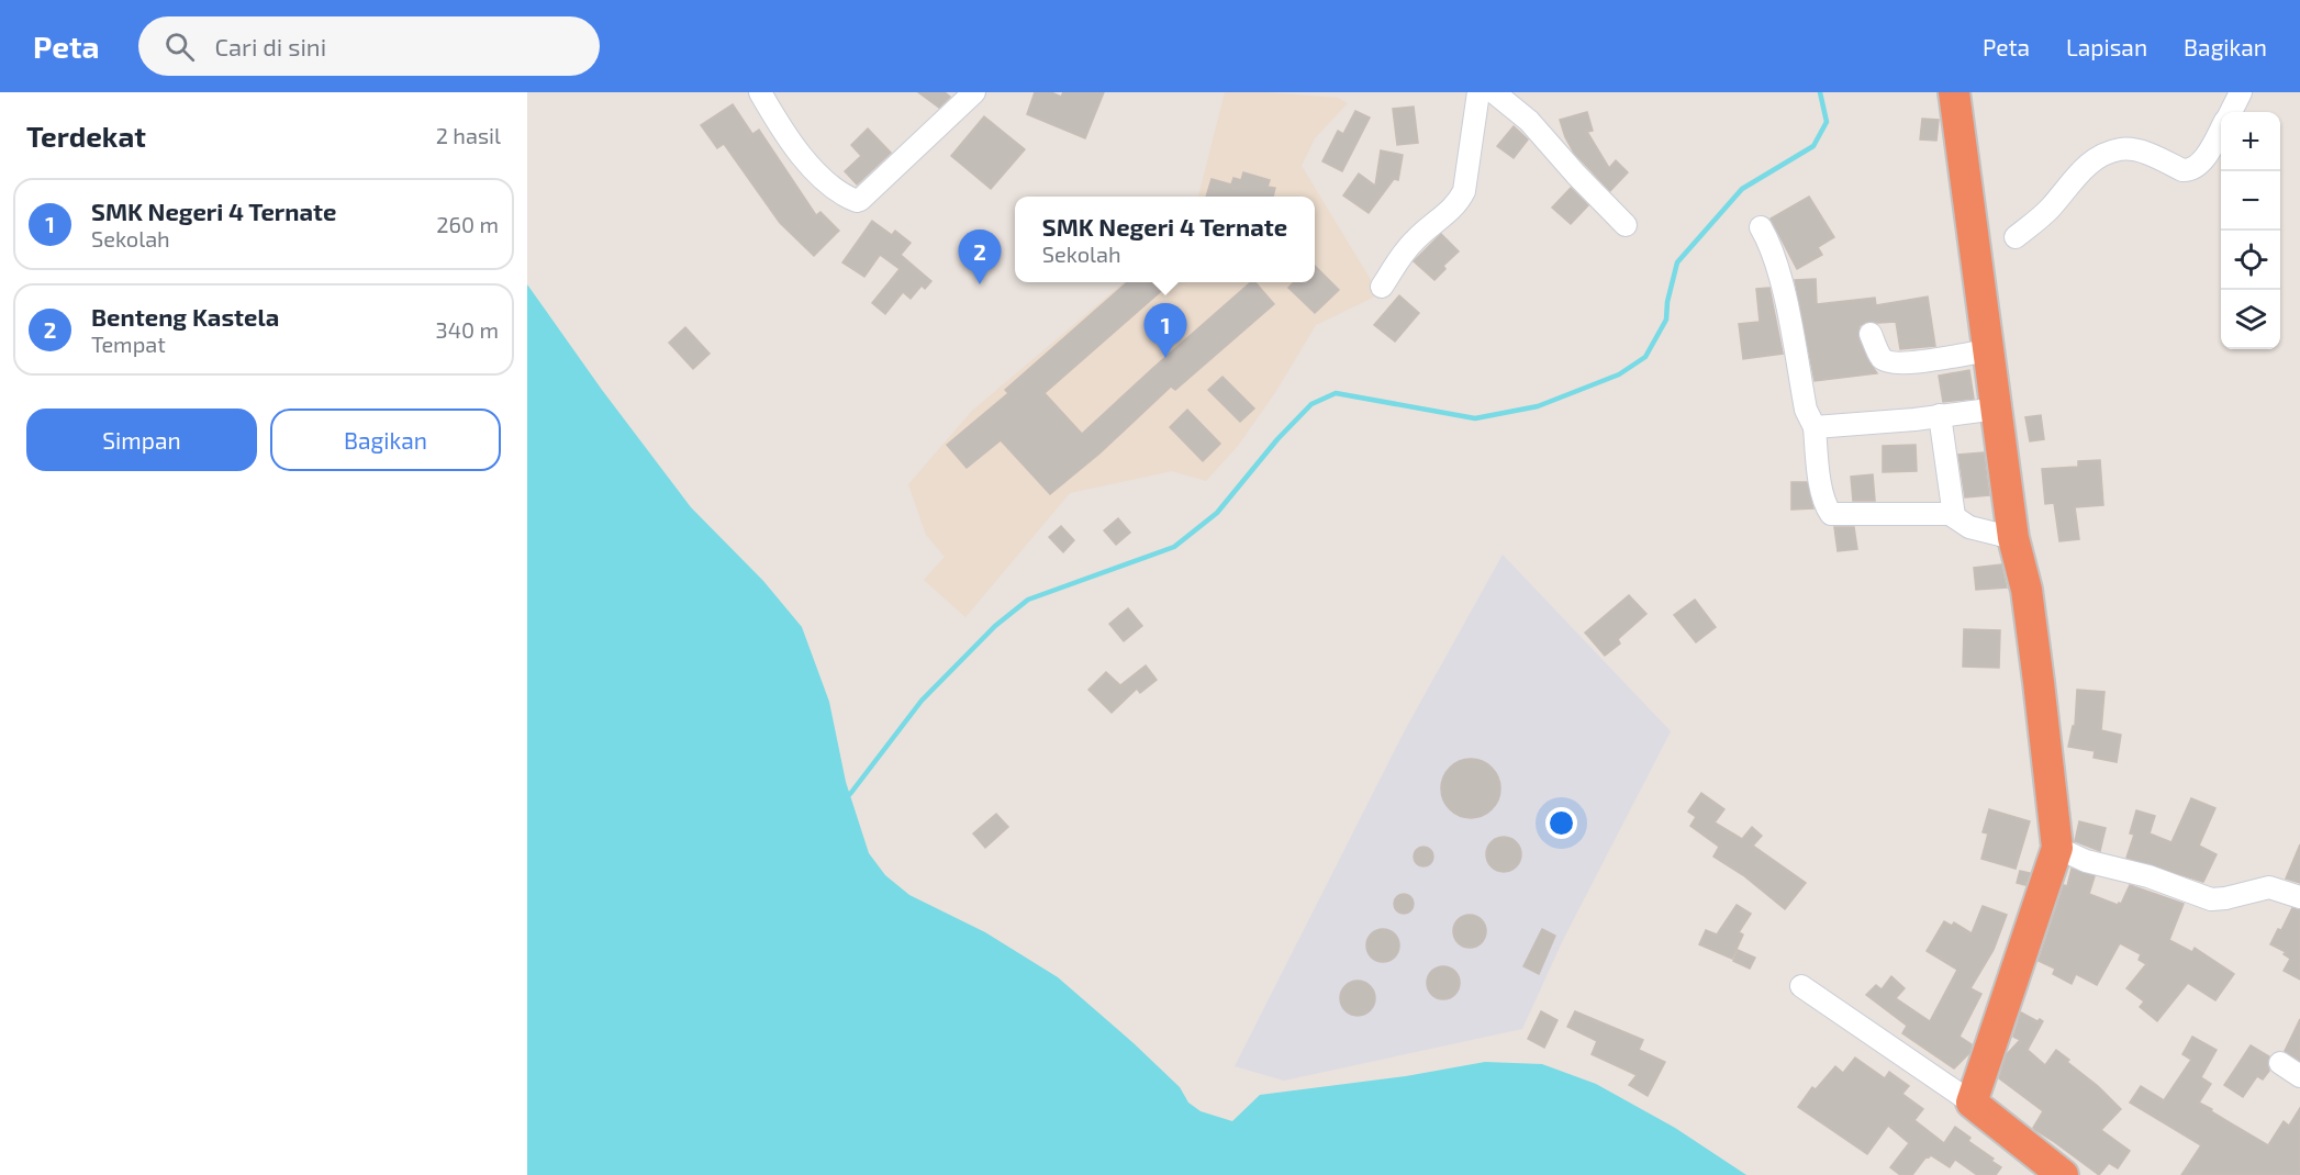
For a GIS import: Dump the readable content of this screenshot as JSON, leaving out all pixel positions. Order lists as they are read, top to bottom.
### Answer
{
  "page": {
    "header": "Peta",
    "search": "Cari di sini",
    "nav": ["Peta", "Lapisan", "Bagikan"],
    "heading": ["Terdekat", "2 hasil"],
    "map_buttons": ["+", "−"],
    "list": [
      {
        "mark": "1",
        "name": "SMK Negeri 4 Ternate",
        "note": "Sekolah",
        "value": "260 m"
      },
      {
        "mark": "2",
        "name": "Benteng Kastela",
        "note": "Tempat",
        "value": "340 m"
      }
    ],
    "popup": ["SMK Negeri 4 Ternate", "Sekolah"],
    "pins": ["2", "1"],
    "buttons": ["Simpan", "Bagikan"]
  }
}
